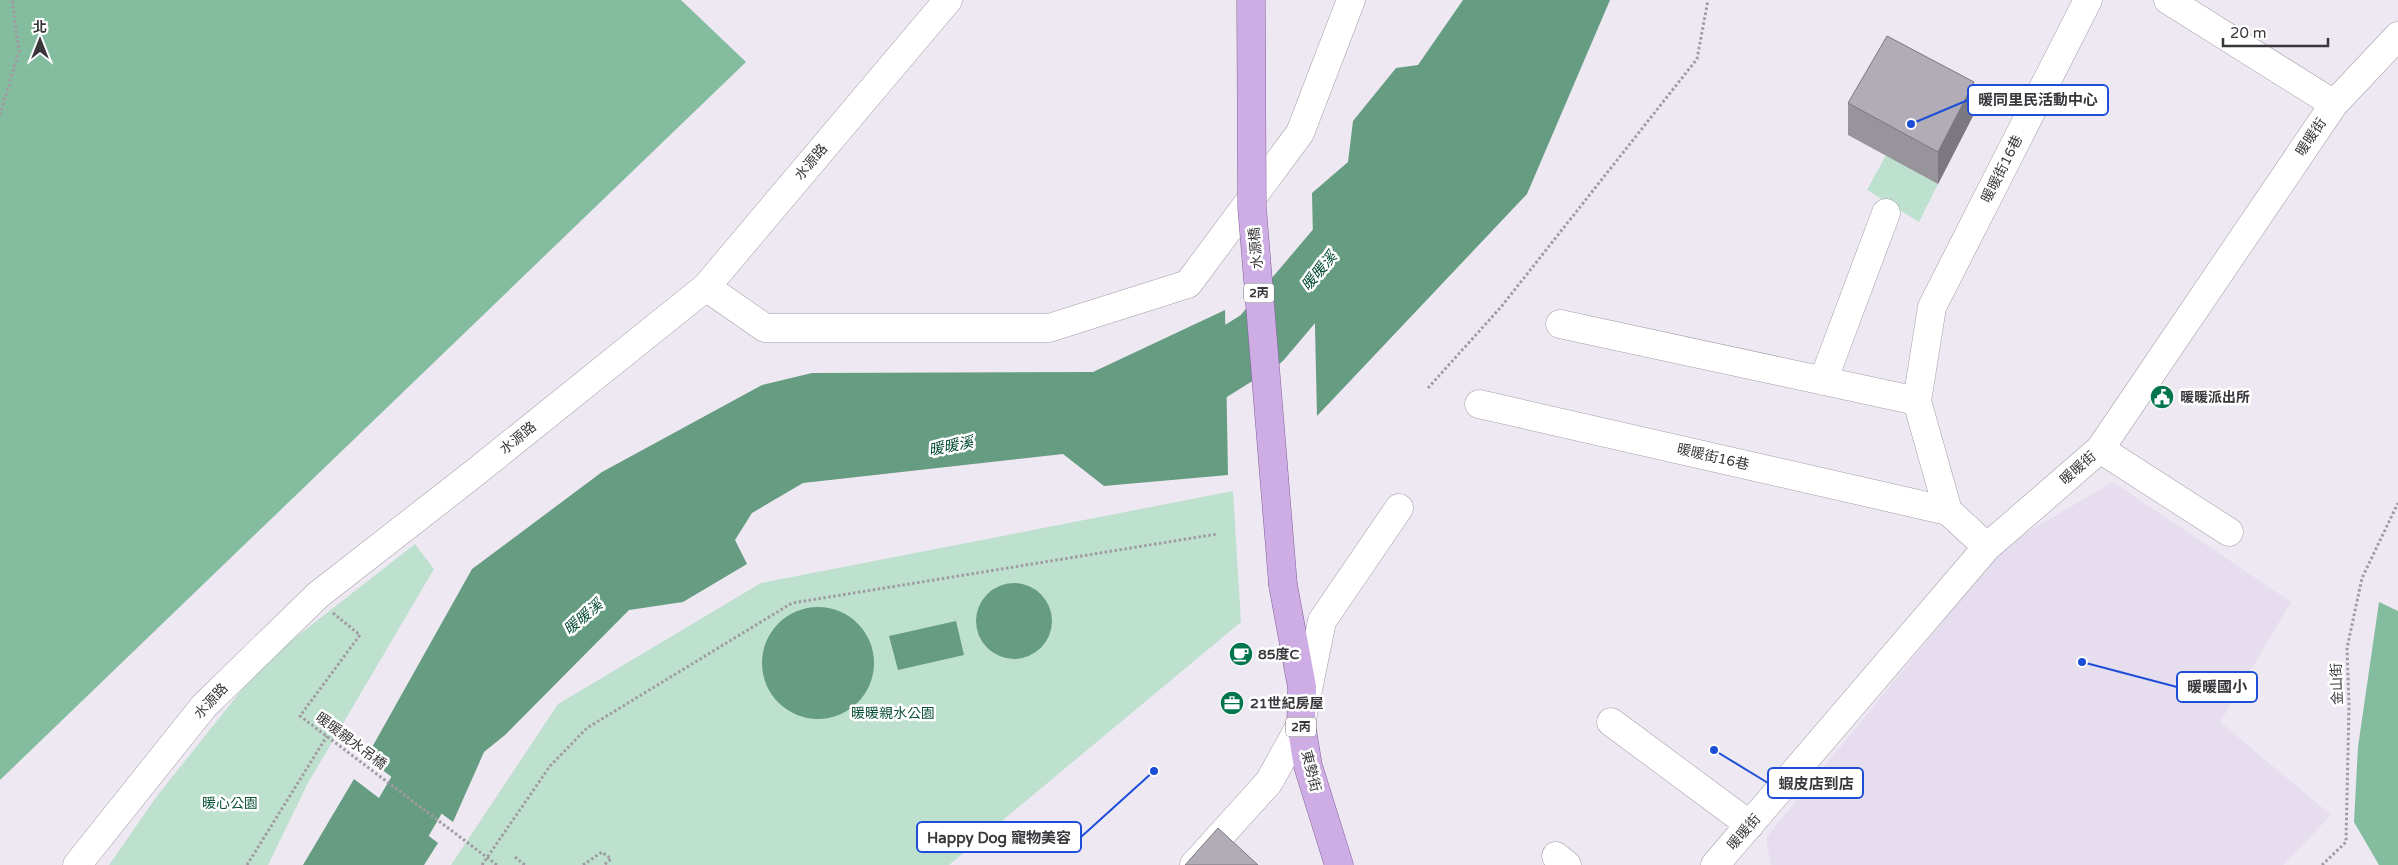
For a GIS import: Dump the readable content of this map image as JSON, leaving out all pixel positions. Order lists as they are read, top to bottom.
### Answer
{
  "streets": {
    "main road": ["水源橋", "2丙", "東勢街"],
    "street": ["暖暖街", "水源路", "暖暖街16巷"],
    "path": ["金山街", "暖暖親水吊橋"]
  },
  "crossings": [
    ["暖暖街", "暖暖街16巷"],
    ["水源橋", "東勢街"]
  ],
  "water": ["暖暖溪"],
  "parks": ["暖暖親水公園", "暖心公園"],
  "places": {
    "other": [
      "暖同里民活動中心",
      "暖暖國小",
      "蝦皮店到店",
      "Happy Dog 寵物美容"
    ],
    "public building": ["暖暖派出所"],
    "cafe": ["85度C"],
    "office": ["21世紀房屋"]
  },
  "scale_bar": "20 m",
  "north": "top"
}
